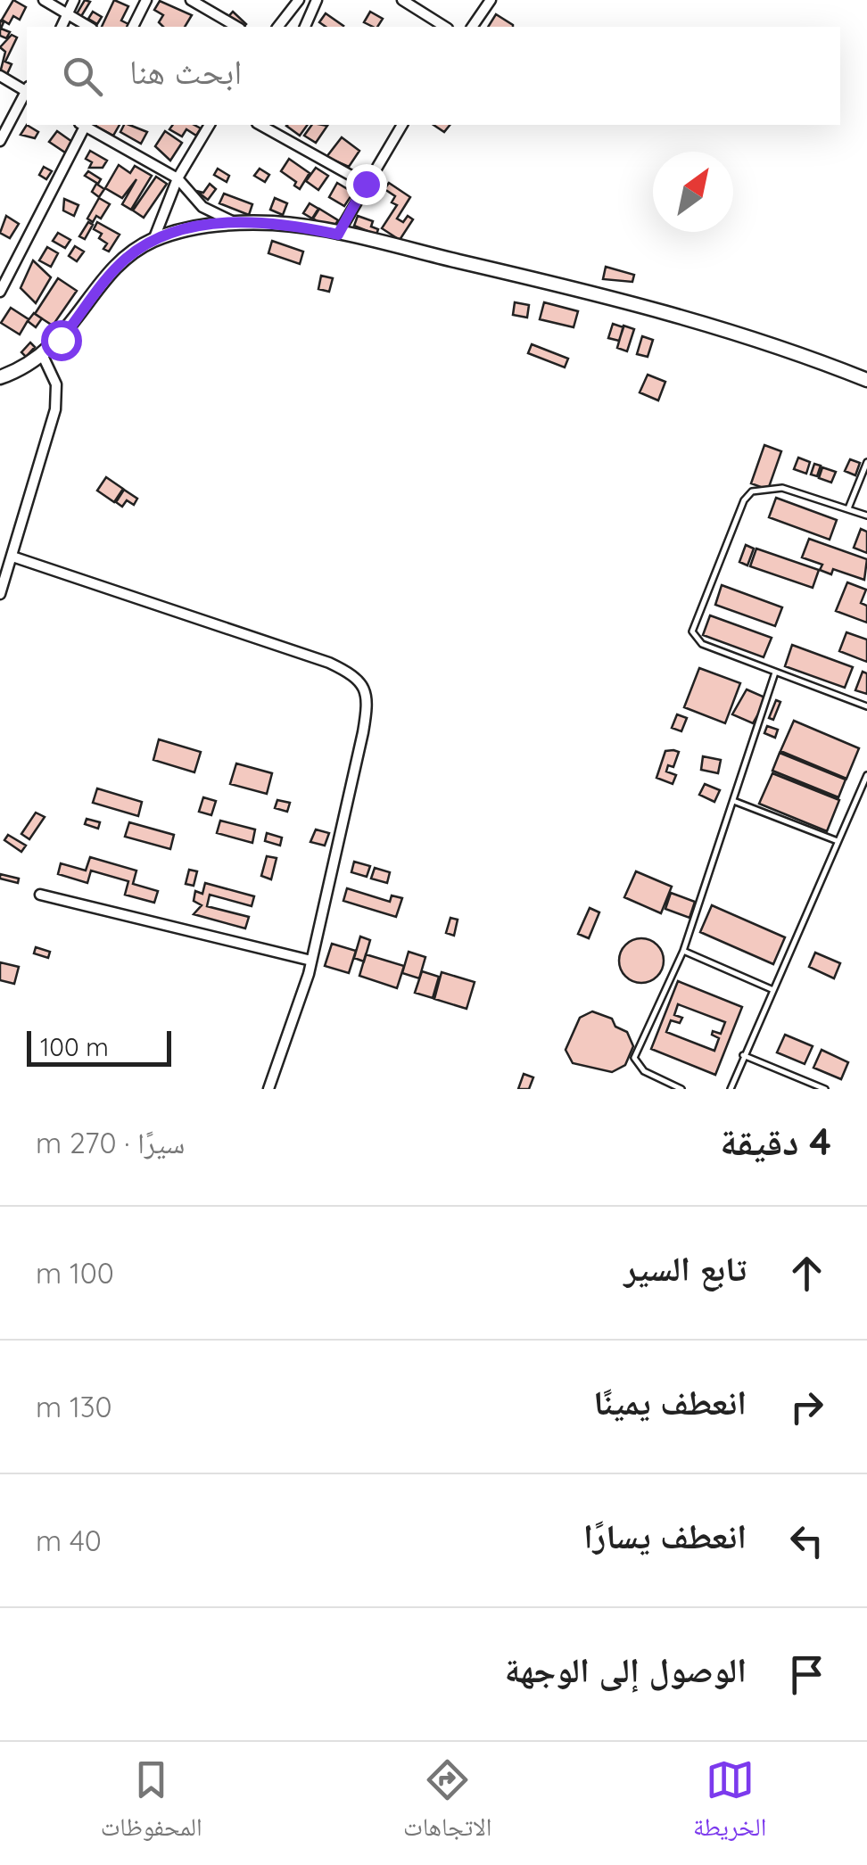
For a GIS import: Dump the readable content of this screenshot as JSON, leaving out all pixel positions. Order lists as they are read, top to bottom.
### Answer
{
  "scale_bar": "100 m",
  "north": "top right",
  "page": {
    "search": "ابحث هنا",
    "scale": "100 m",
    "heading": ["4 دقيقة", "سيرًا · 270 m"],
    "list": [
      ["تابع السير", "100 m"],
      ["انعطف يمينًا", "130 m"],
      ["انعطف يسارًا", "40 m"],
      "الوصول إلى الوجهة"
    ],
    "nav": ["الخريطة", "الاتجاهات", "المحفوظات"]
  }
}
